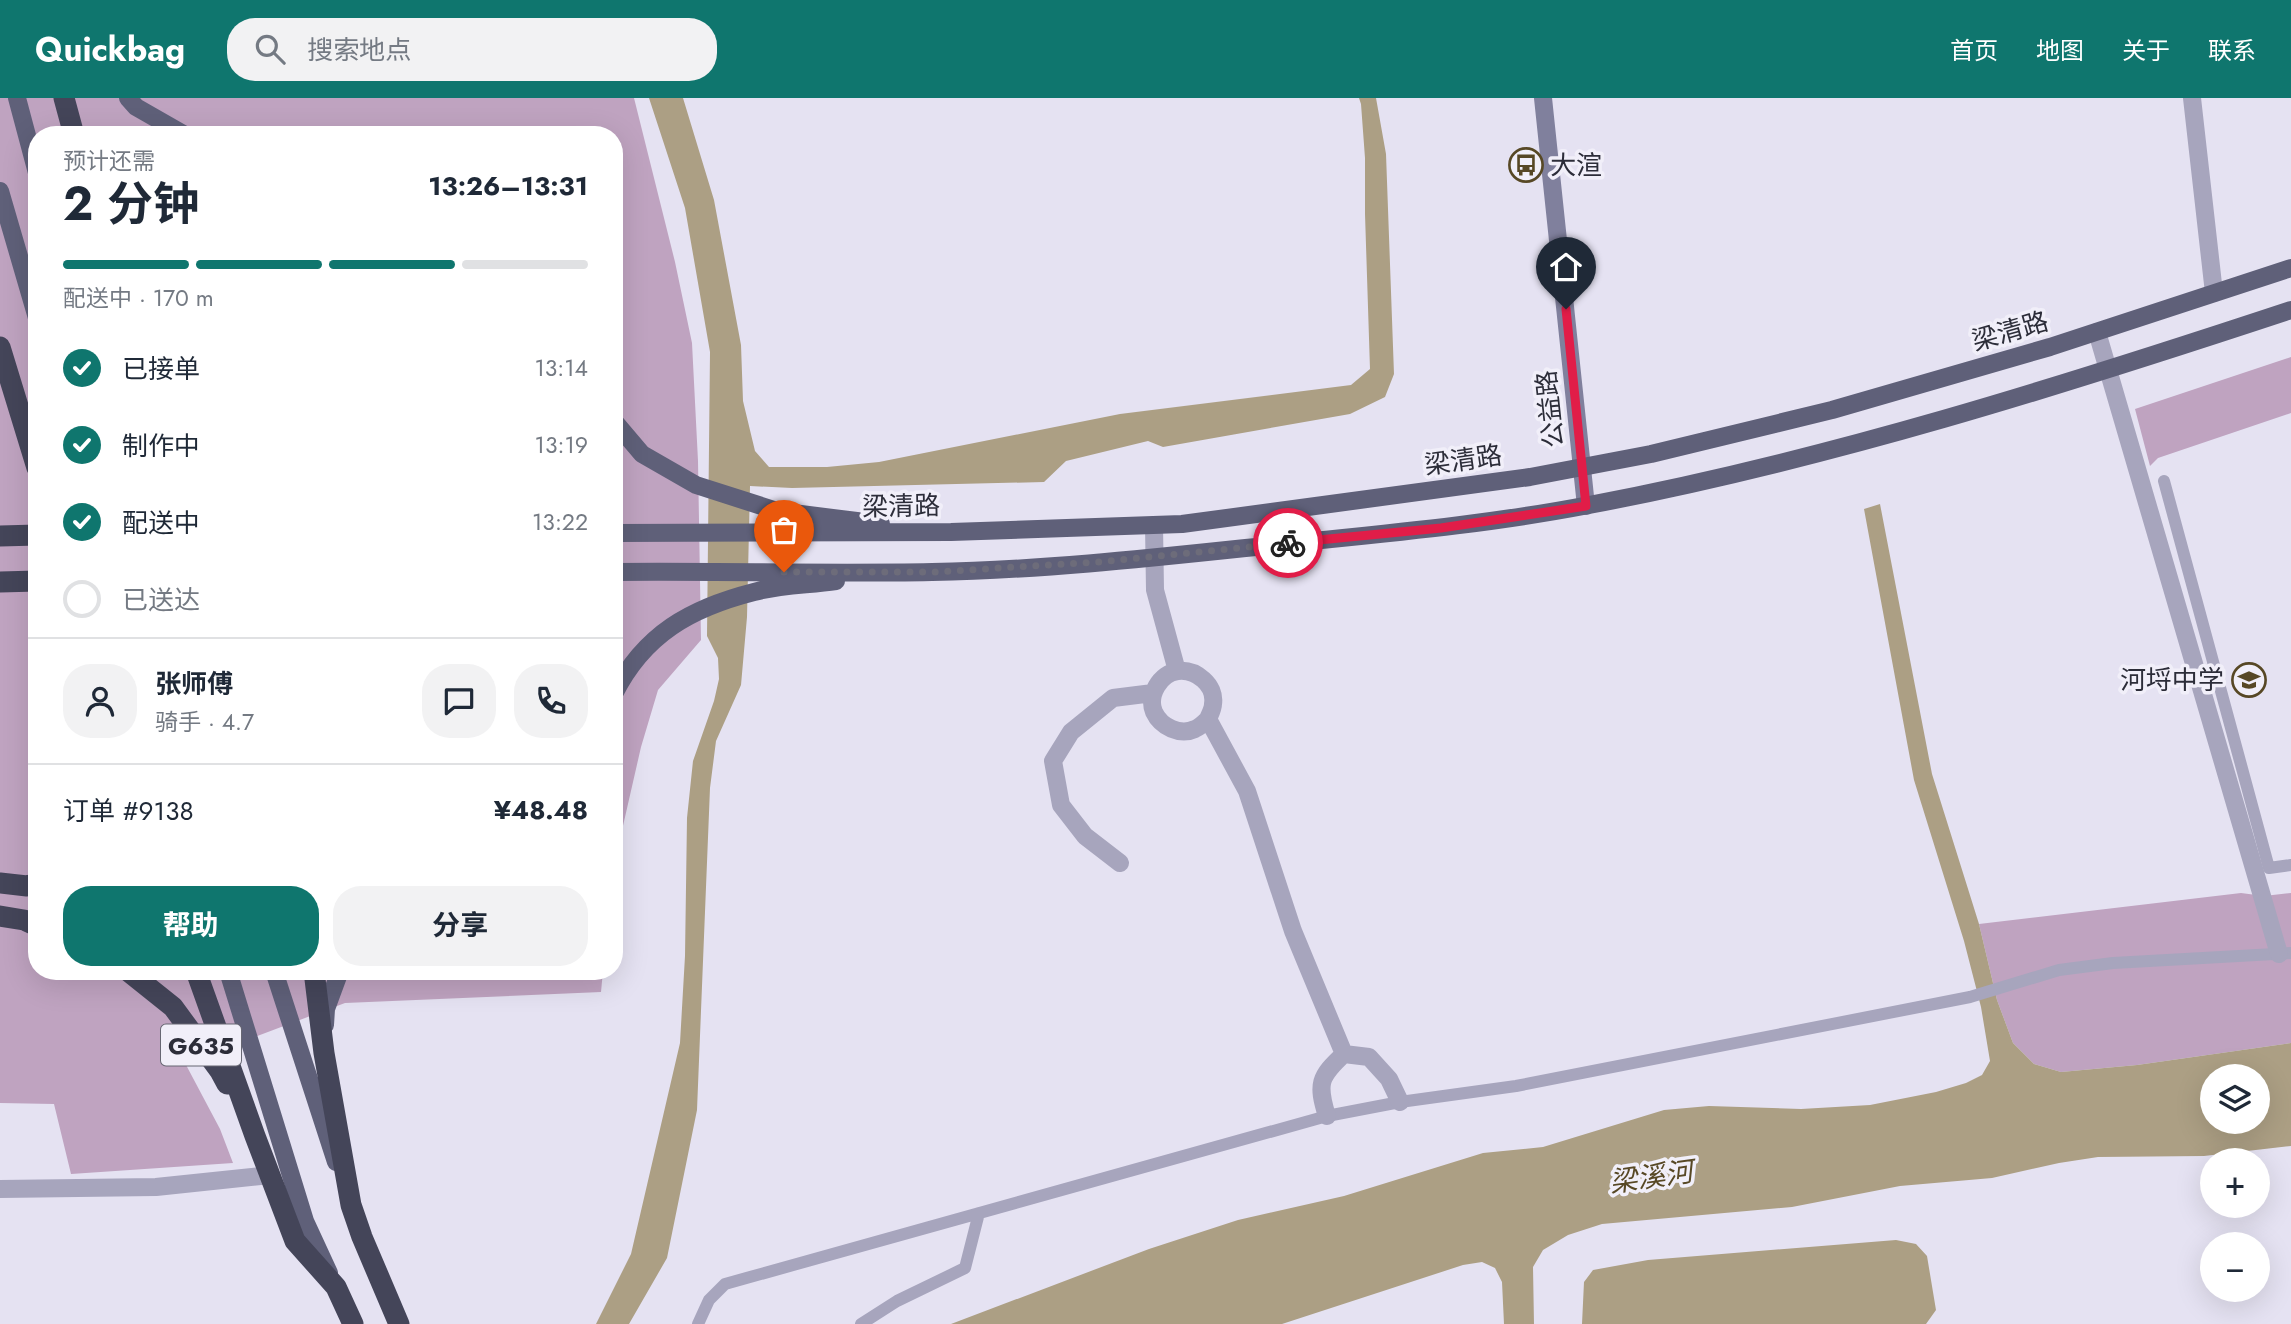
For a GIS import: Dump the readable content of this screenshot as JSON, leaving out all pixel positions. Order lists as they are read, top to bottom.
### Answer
{
  "streets": {
    "highway": ["G635"],
    "main road": ["梁清路"],
    "street": ["公益路"]
  },
  "crossings": [
    ["梁清路", "公益路"]
  ],
  "water": ["梁溪河"],
  "places": {
    "bus stop": ["大渲"],
    "school or university": ["河埒中学"]
  },
  "page": {
    "header": "Quickbag",
    "search": "搜索地点",
    "nav": [
      "首页",
      "地图",
      "关于",
      "联系"
    ],
    "heading": ["2 分钟", "预计还需", "13:26–13:31"],
    "panel": [
      "张师傅",
      "骑手 · 4.7",
      "订单 #9138",
      "¥48.48"
    ],
    "bar": "配送中 · 170 m",
    "list": [
      ["已接单", "13:14"],
      ["制作中", "13:19"],
      ["配送中", "13:22"],
      "已送达"
    ],
    "buttons": ["帮助", "分享"],
    "map_buttons": ["+", "−"]
  }
}
